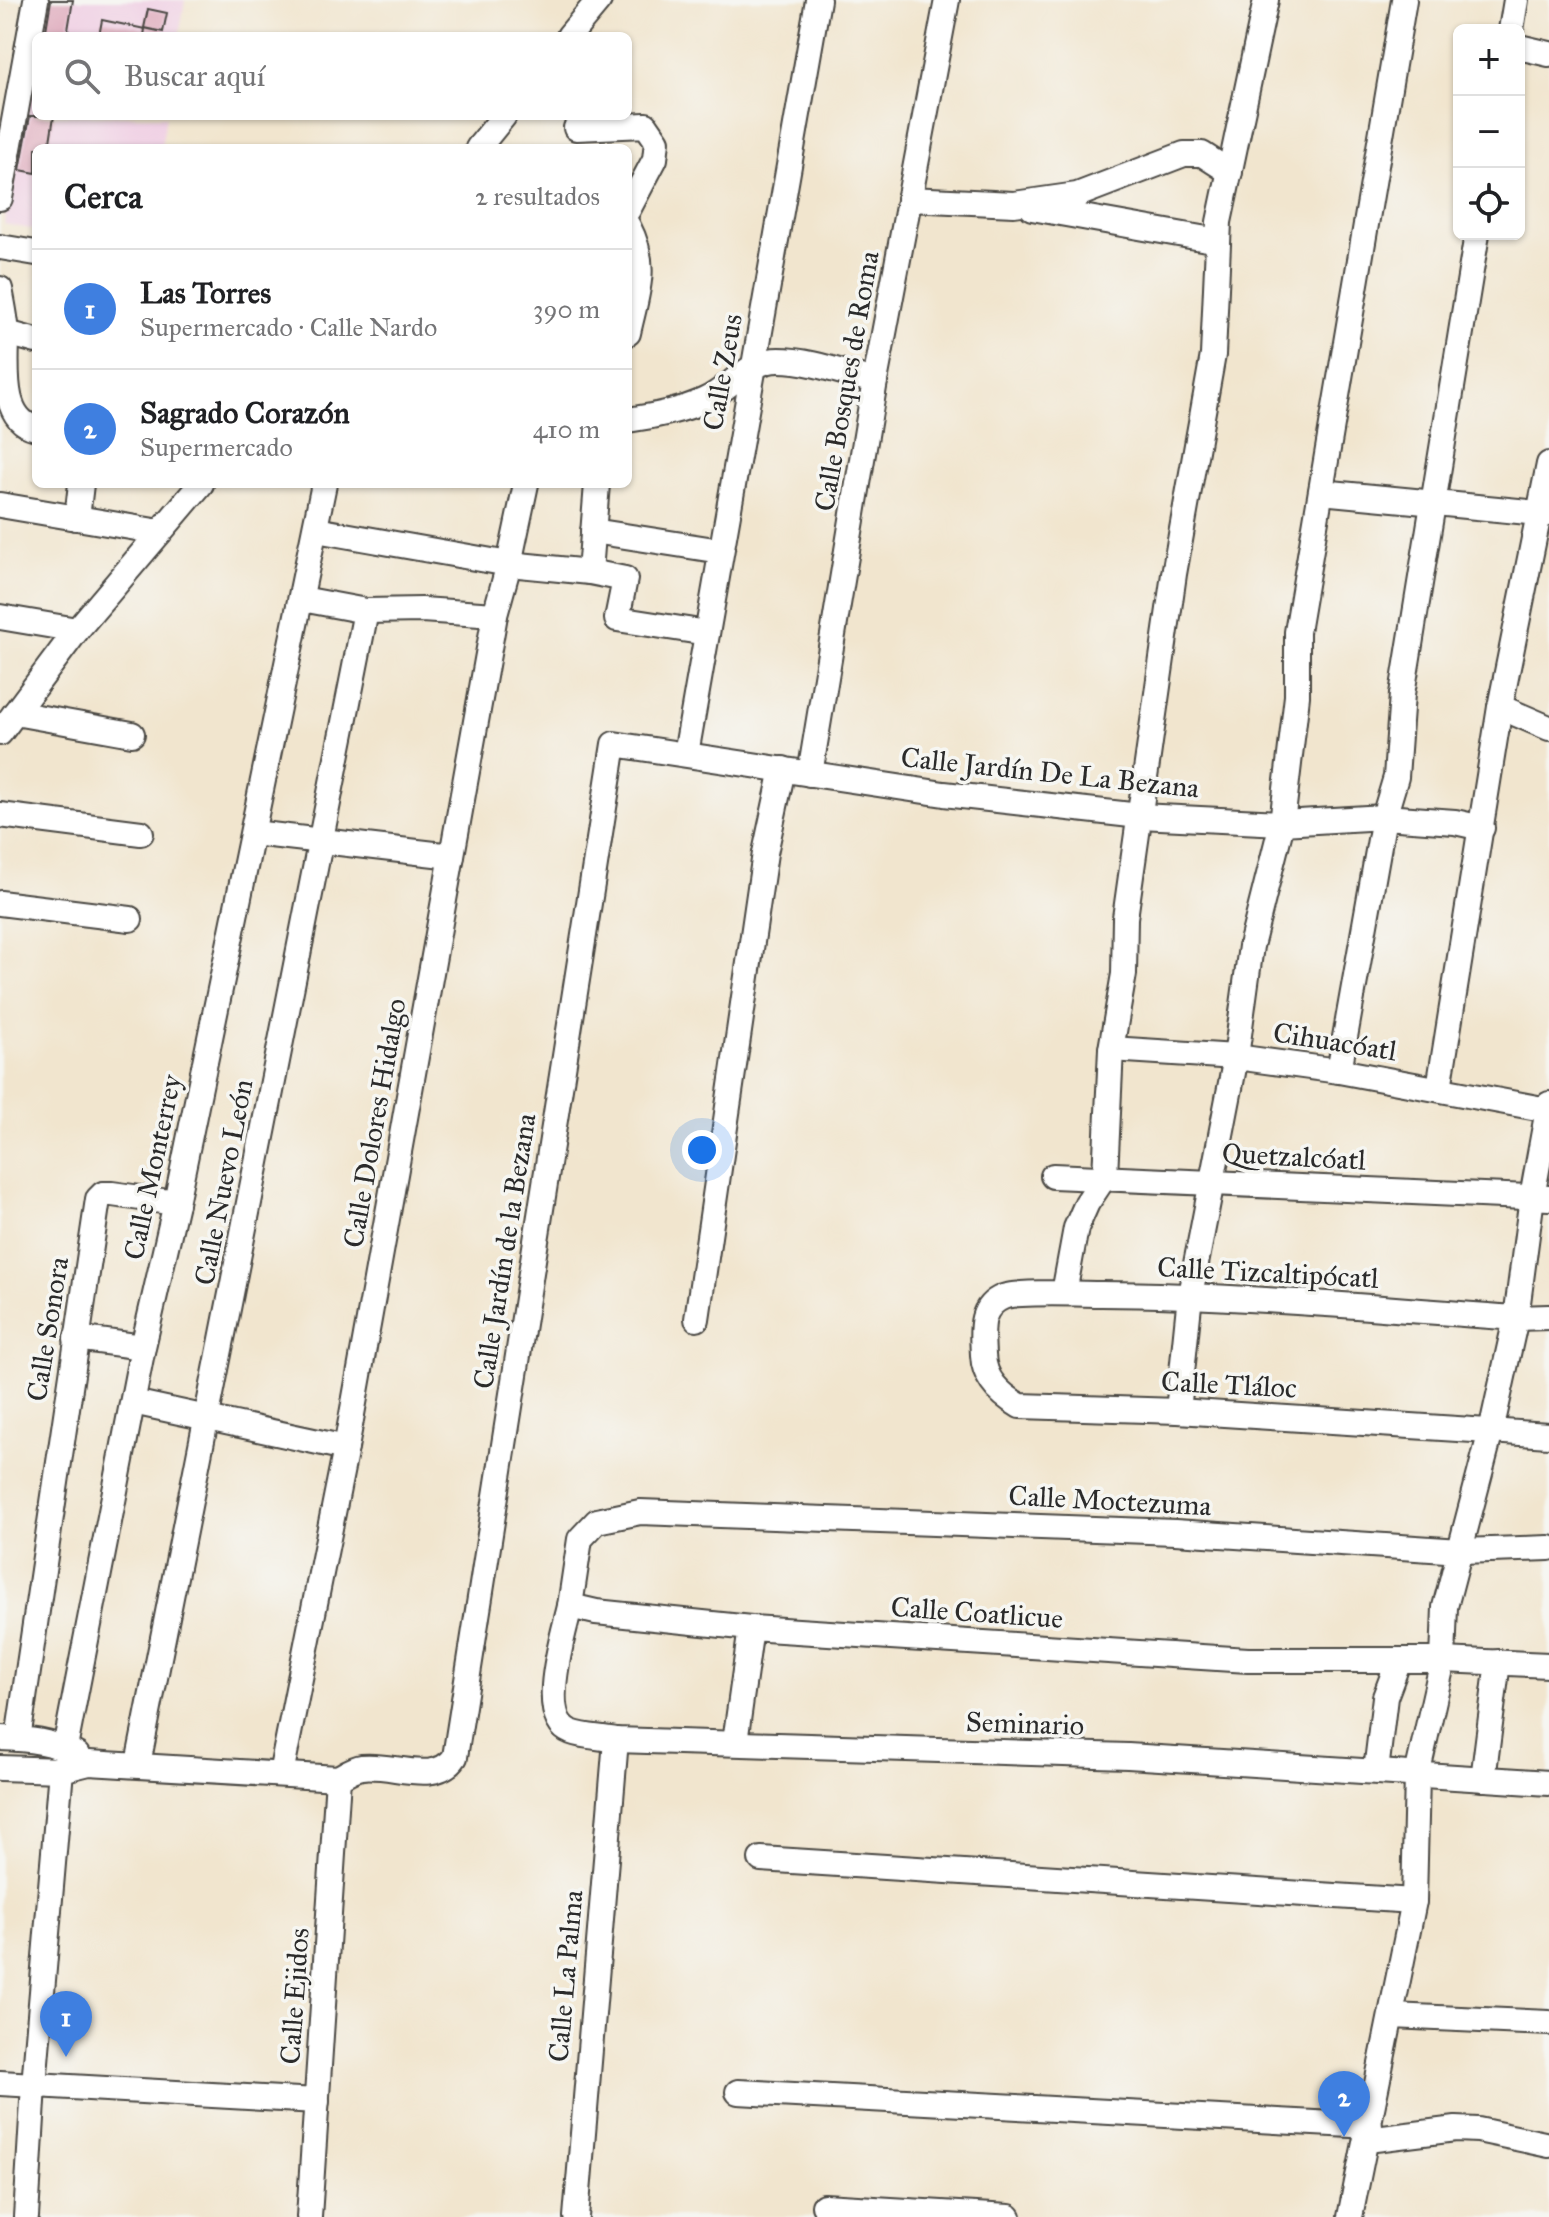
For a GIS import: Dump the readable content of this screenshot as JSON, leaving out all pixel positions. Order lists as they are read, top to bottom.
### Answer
{
  "streets": {
    "street": [
      "Calle Zeus",
      "Calle Bosques de Roma",
      "Calle Jardín De La Bezana",
      "Cihuacóatl",
      "Calle Dolores Hidalgo",
      "Quetzalcóatl",
      "Calle Monterrey",
      "Calle Nuevo León",
      "Calle Jardín de la Bezana",
      "Calle Tizcaltipócatl",
      "Calle Sonora",
      "Calle Tláloc",
      "Calle Moctezuma",
      "Calle Coatlicue",
      "Seminario",
      "Calle La Palma",
      "Calle Ejidos"
    ]
  },
  "crossings": [
    ["Calle Zeus", "Calle Jardín De La Bezana"],
    ["Calle Bosques de Roma", "Calle Jardín De La Bezana"],
    ["Calle Jardín De La Bezana", "Calle Jardín de la Bezana"],
    ["Calle Monterrey", "Calle Sonora"],
    ["Calle Jardín de la Bezana", "Calle Ejidos"],
    ["Calle Tizcaltipócatl", "Calle Tláloc"],
    ["Calle Moctezuma", "Calle Coatlicue"],
    ["Calle Moctezuma", "Seminario"],
    ["Calle Coatlicue", "Seminario"],
    ["Seminario", "Calle La Palma"]
  ],
  "page": {
    "map_buttons": ["+", "−"],
    "search": "Buscar aquí",
    "heading": ["Cerca", "2 resultados"],
    "list": [
      {
        "mark": "1",
        "name": "Las Torres",
        "note": "Supermercado · Calle Nardo",
        "value": "390 m"
      },
      {
        "mark": "2",
        "name": "Sagrado Corazón",
        "note": "Supermercado",
        "value": "410 m"
      }
    ],
    "pins": ["1", "2"]
  }
}
